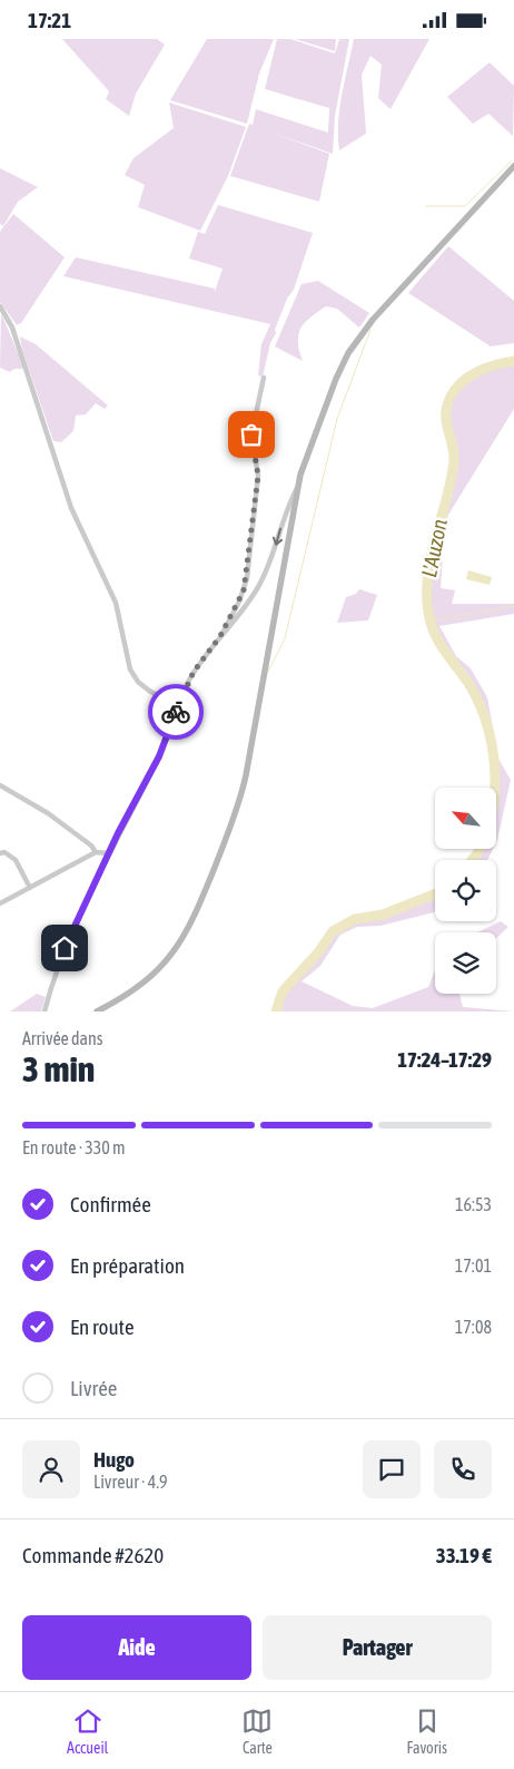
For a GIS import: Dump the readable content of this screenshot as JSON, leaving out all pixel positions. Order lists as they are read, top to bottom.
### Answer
{
  "water": ["L'Auzon"],
  "north": "top left",
  "page": {
    "status": "17:21",
    "heading": ["3 min", "Arrivée dans", "17:24–17:29"],
    "panel": [
      "Hugo",
      "Livreur · 4.9",
      "Commande #2620",
      "33.19 €"
    ],
    "bar": "En route · 330 m",
    "list": [
      ["Confirmée", "16:53"],
      ["En préparation", "17:01"],
      ["En route", "17:08"],
      "Livrée"
    ],
    "buttons": ["Aide", "Partager"],
    "tabs": ["Accueil", "Carte", "Favoris"]
  }
}
